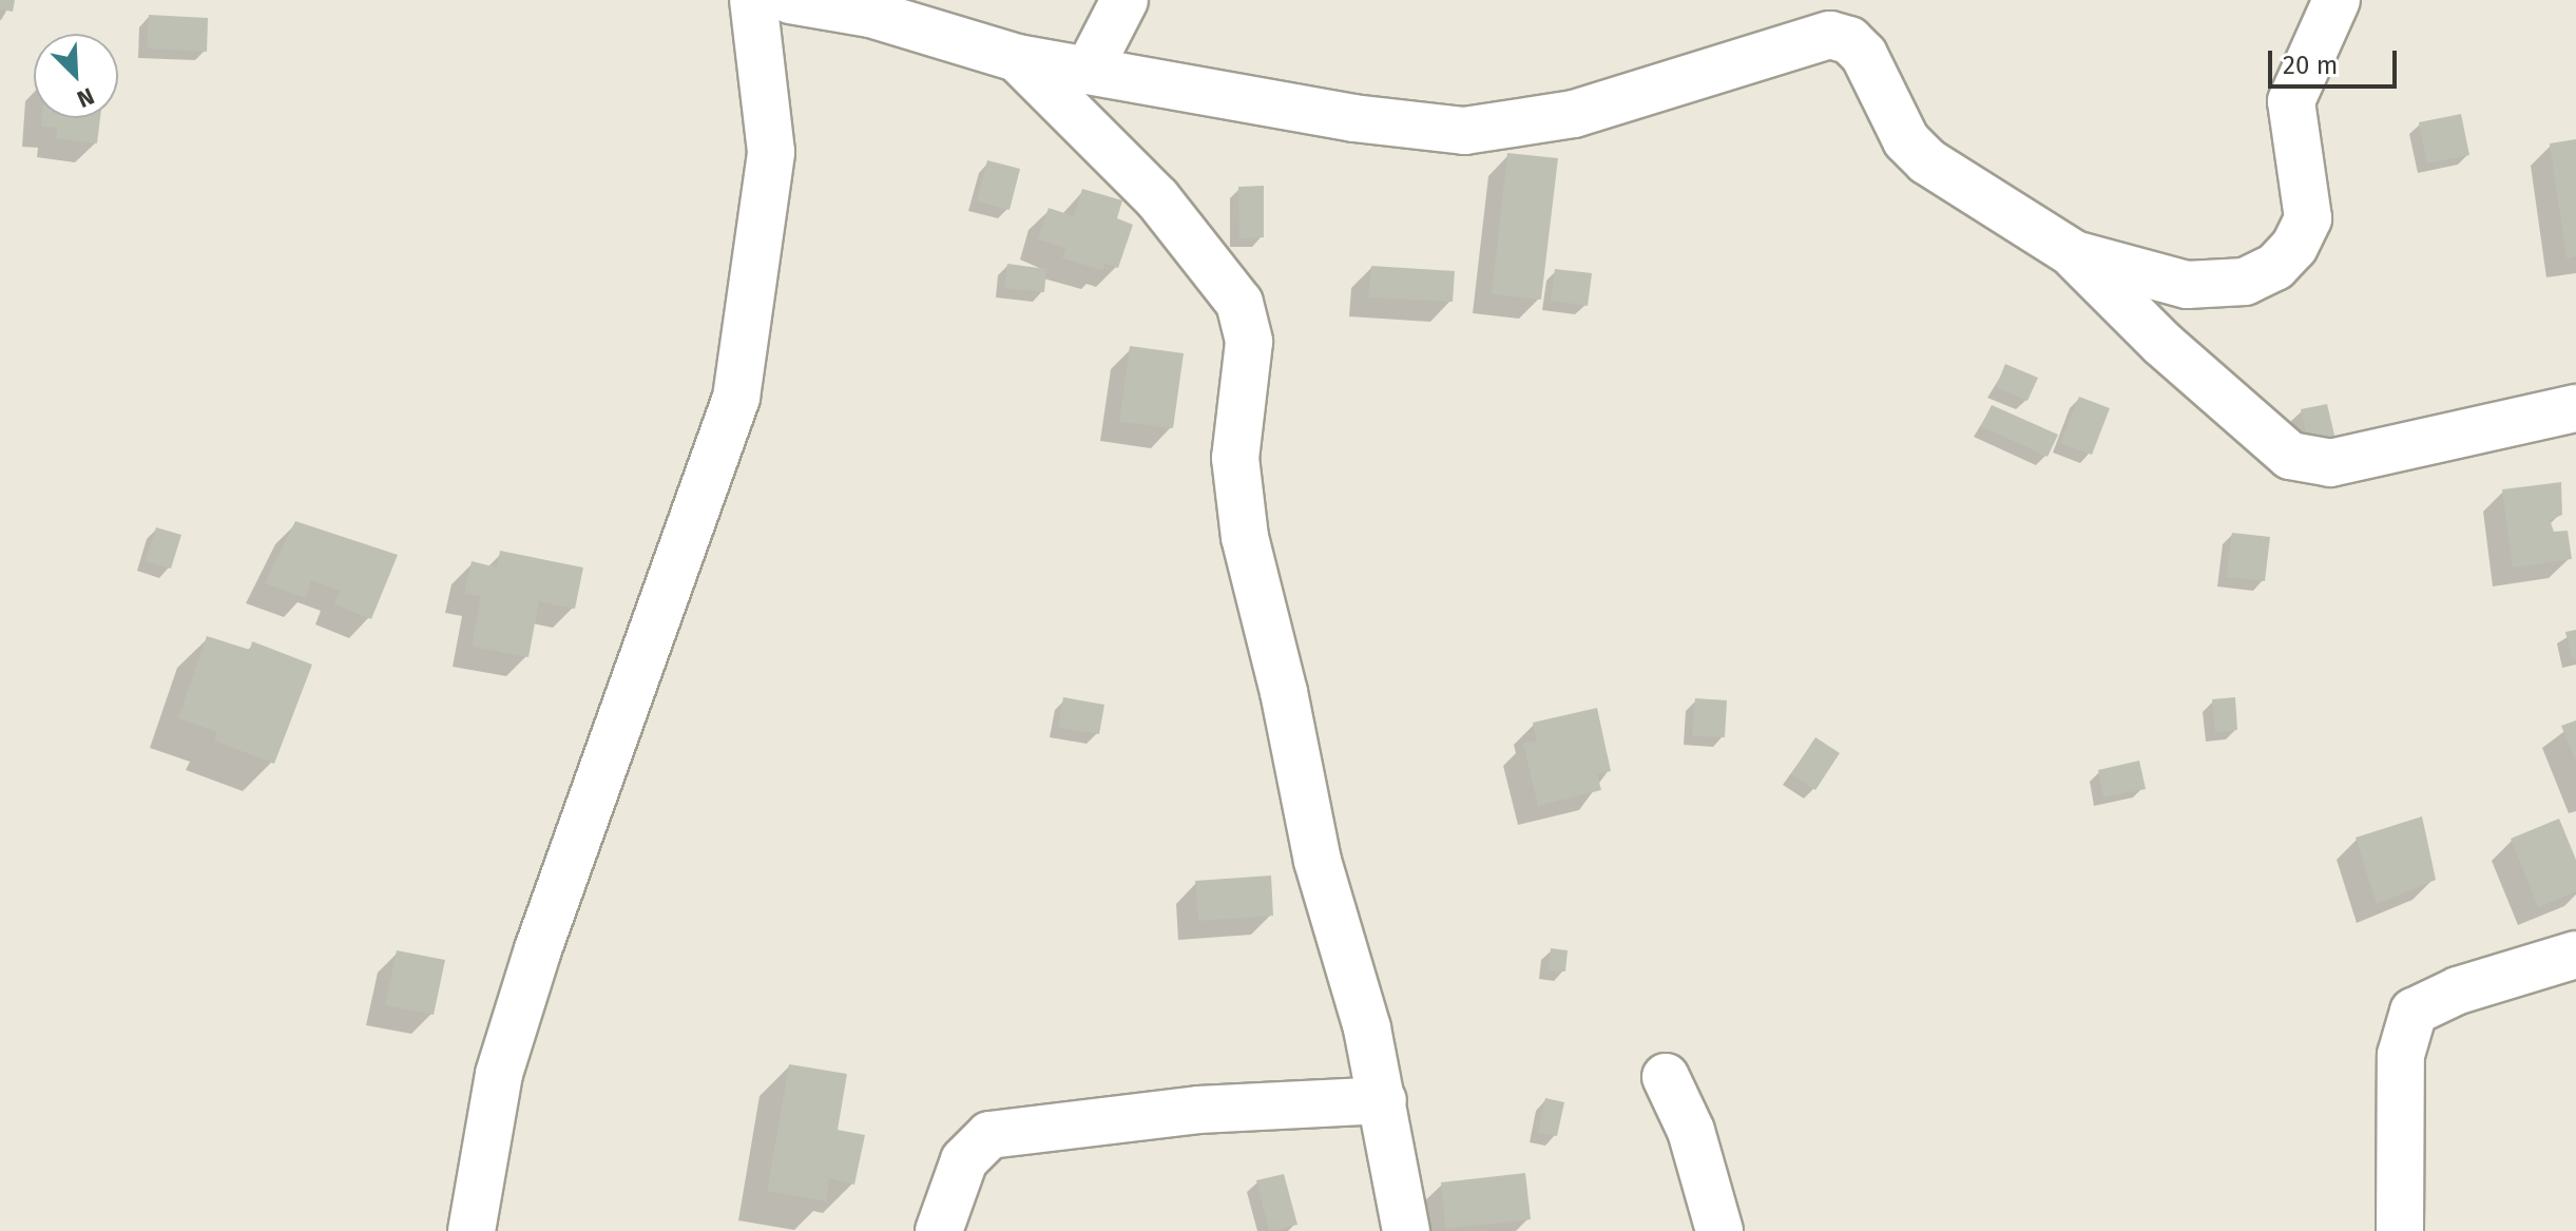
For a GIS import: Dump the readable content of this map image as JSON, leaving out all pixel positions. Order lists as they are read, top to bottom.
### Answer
{
  "scale_bar": "20 m",
  "north": "bottom right"
}
